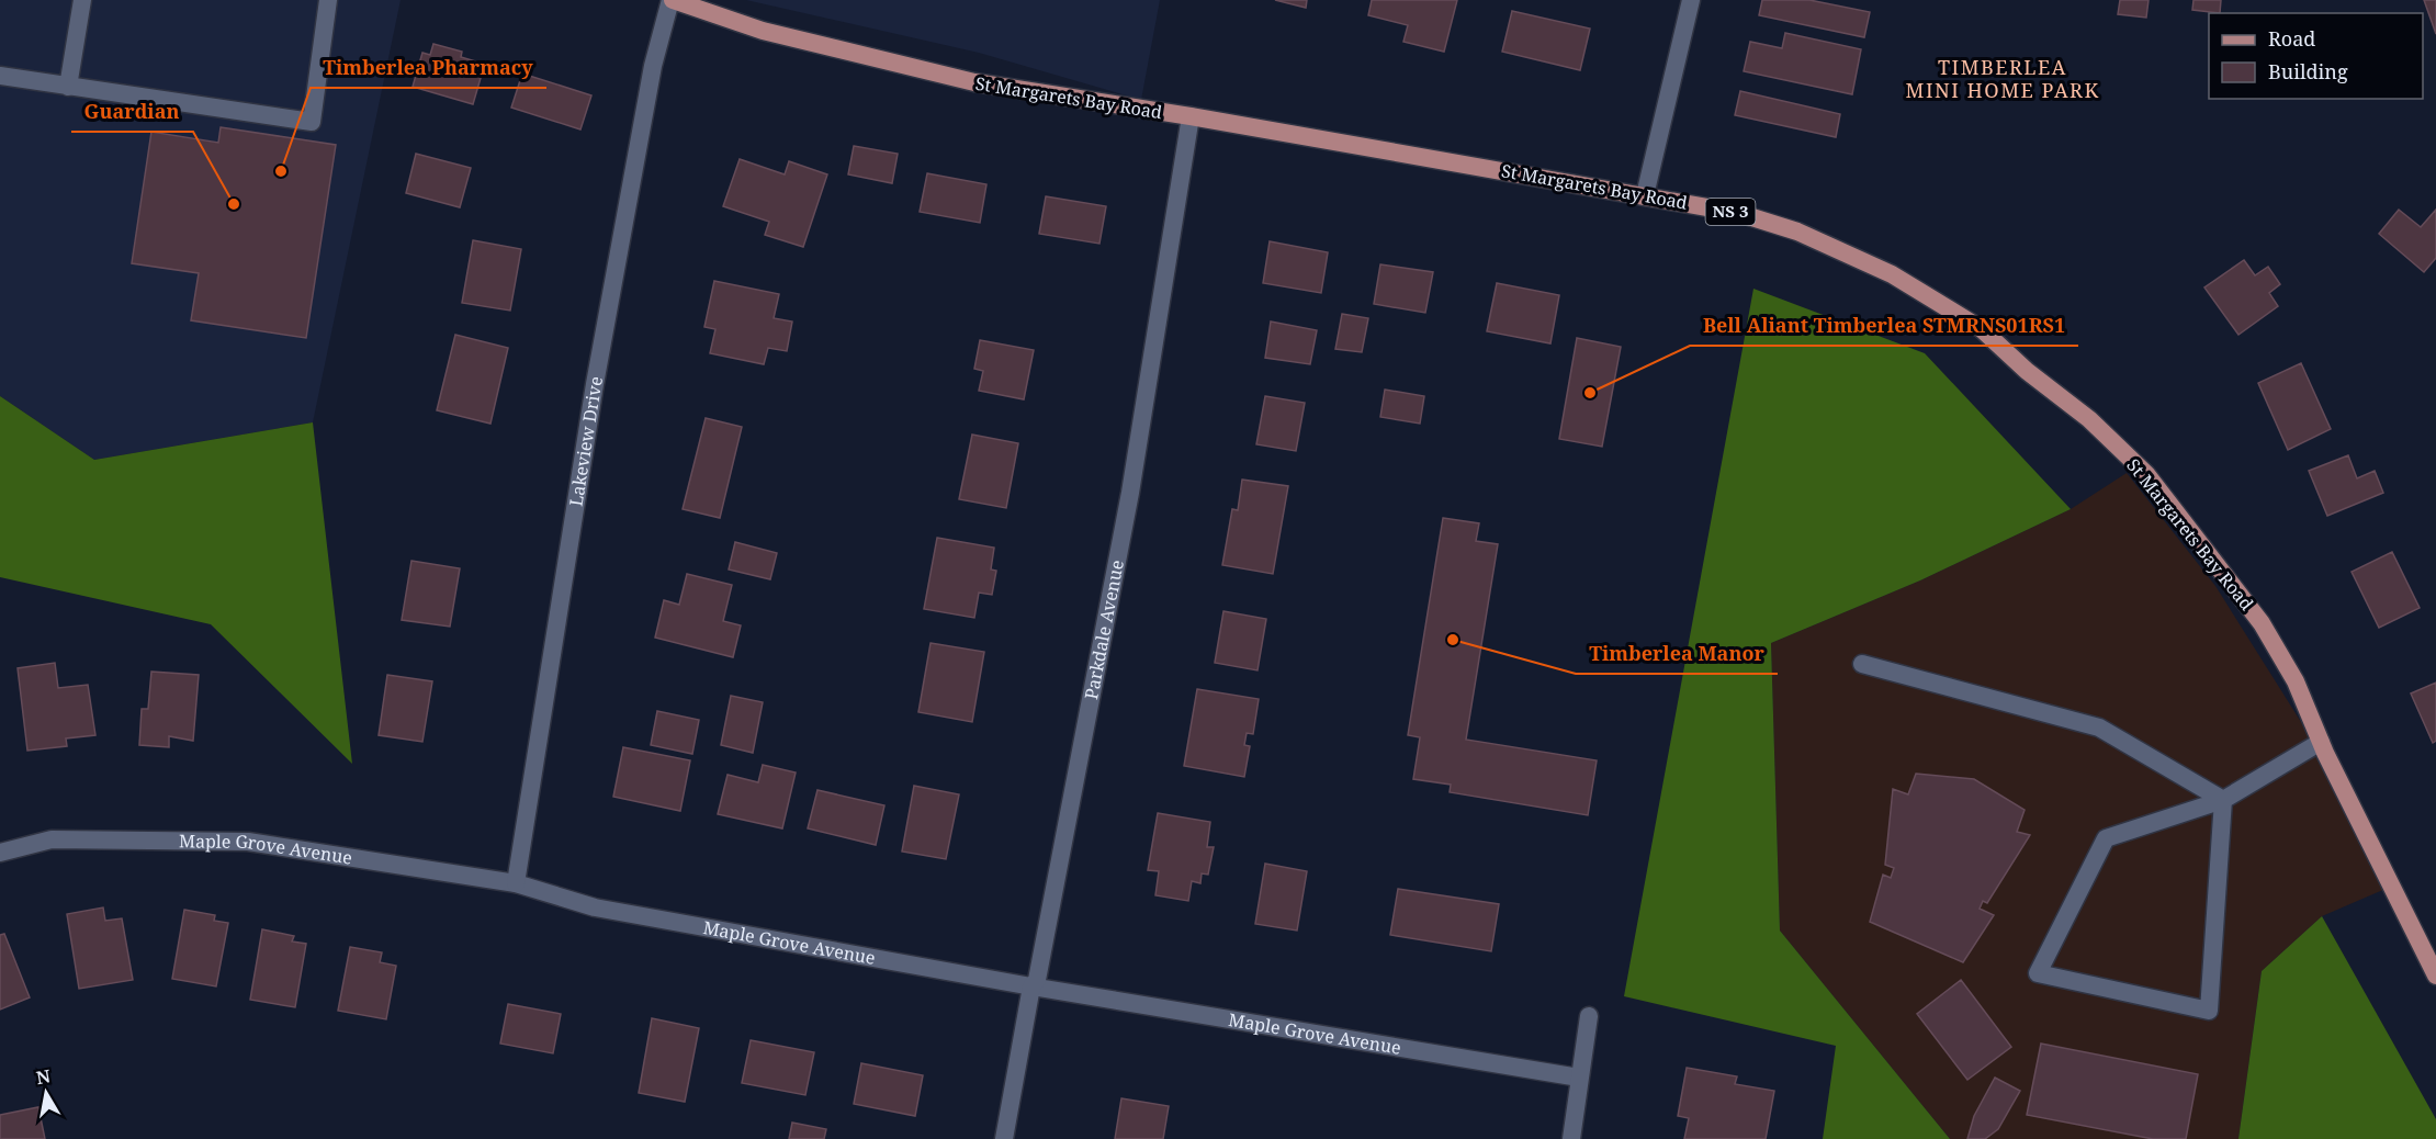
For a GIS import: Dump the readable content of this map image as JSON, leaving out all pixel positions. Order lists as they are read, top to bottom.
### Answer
{
  "streets": {
    "main road": ["St Margarets Bay Road", "NS 3"],
    "street": ["Lakeview Drive", "Parkdale Avenue", "Maple Grove Avenue"]
  },
  "crossings": [
    ["St Margarets Bay Road", "Lakeview Drive"],
    ["St Margarets Bay Road", "Parkdale Avenue"],
    ["Lakeview Drive", "Maple Grove Avenue"],
    ["Parkdale Avenue", "Maple Grove Avenue"]
  ],
  "districts": ["TIMBERLEA MINI HOME PARK"],
  "places": [
    "Timberlea Pharmacy",
    "Guardian",
    "Bell Aliant Timberlea STMRNS01RS1",
    "Timberlea Manor"
  ],
  "legend": ["Road", "Building"],
  "north": "top"
}
